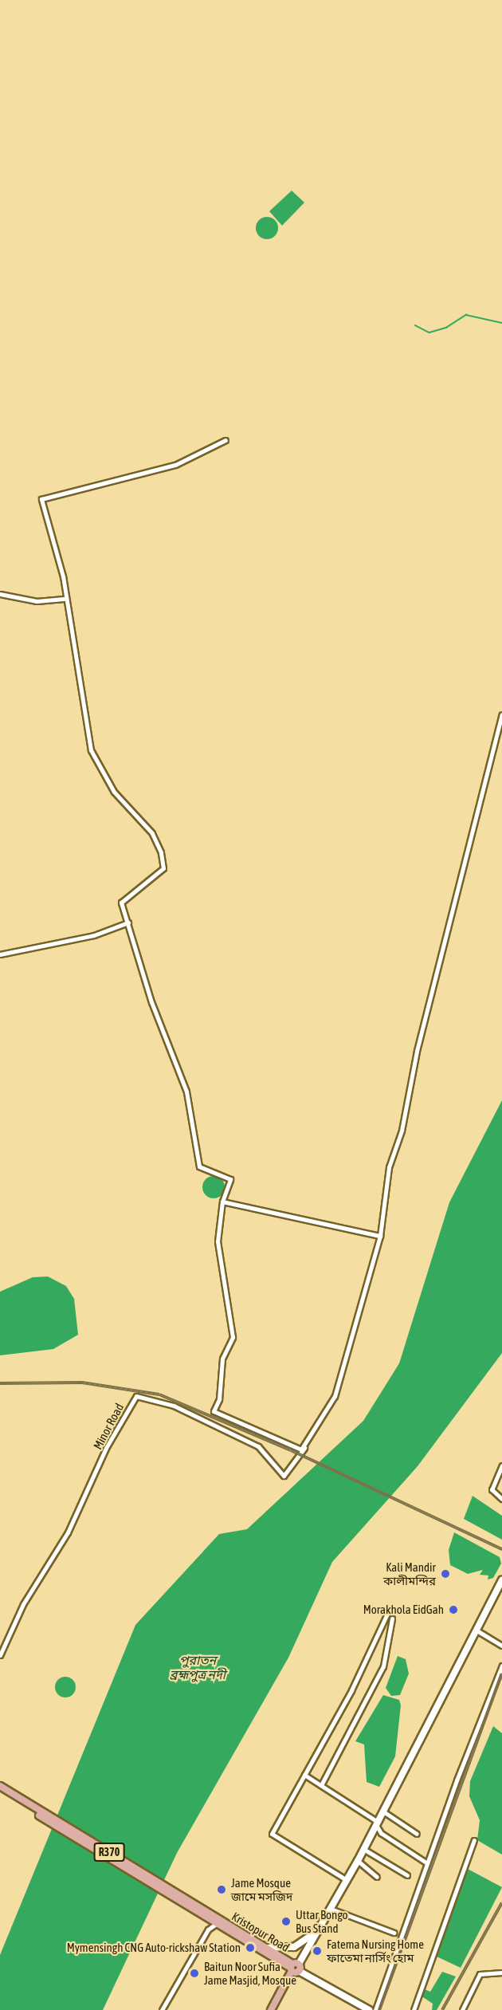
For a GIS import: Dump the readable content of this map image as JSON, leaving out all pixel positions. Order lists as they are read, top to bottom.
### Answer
{
  "streets": {
    "main road": ["R370", "Kristopur Road"],
    "street": ["Minor Road"]
  },
  "crossings": [
    ["R370", "Kristopur Road"]
  ],
  "water": ["পুরাতন ব্রহ্মপুত্র নদী"],
  "places": [
    "Kali Mandir কালীমন্দির",
    "Morakhola EidGah",
    "Jame Mosque জামে মসজিদ",
    "Uttar Bongo Bus Stand",
    "Mymensingh CNG Auto-rickshaw Station",
    "Fatema Nursing Home ফাতেমা নার্সিং হোম",
    "Baitun Noor Sufia Jame Masjid, Mosque"
  ]
}
